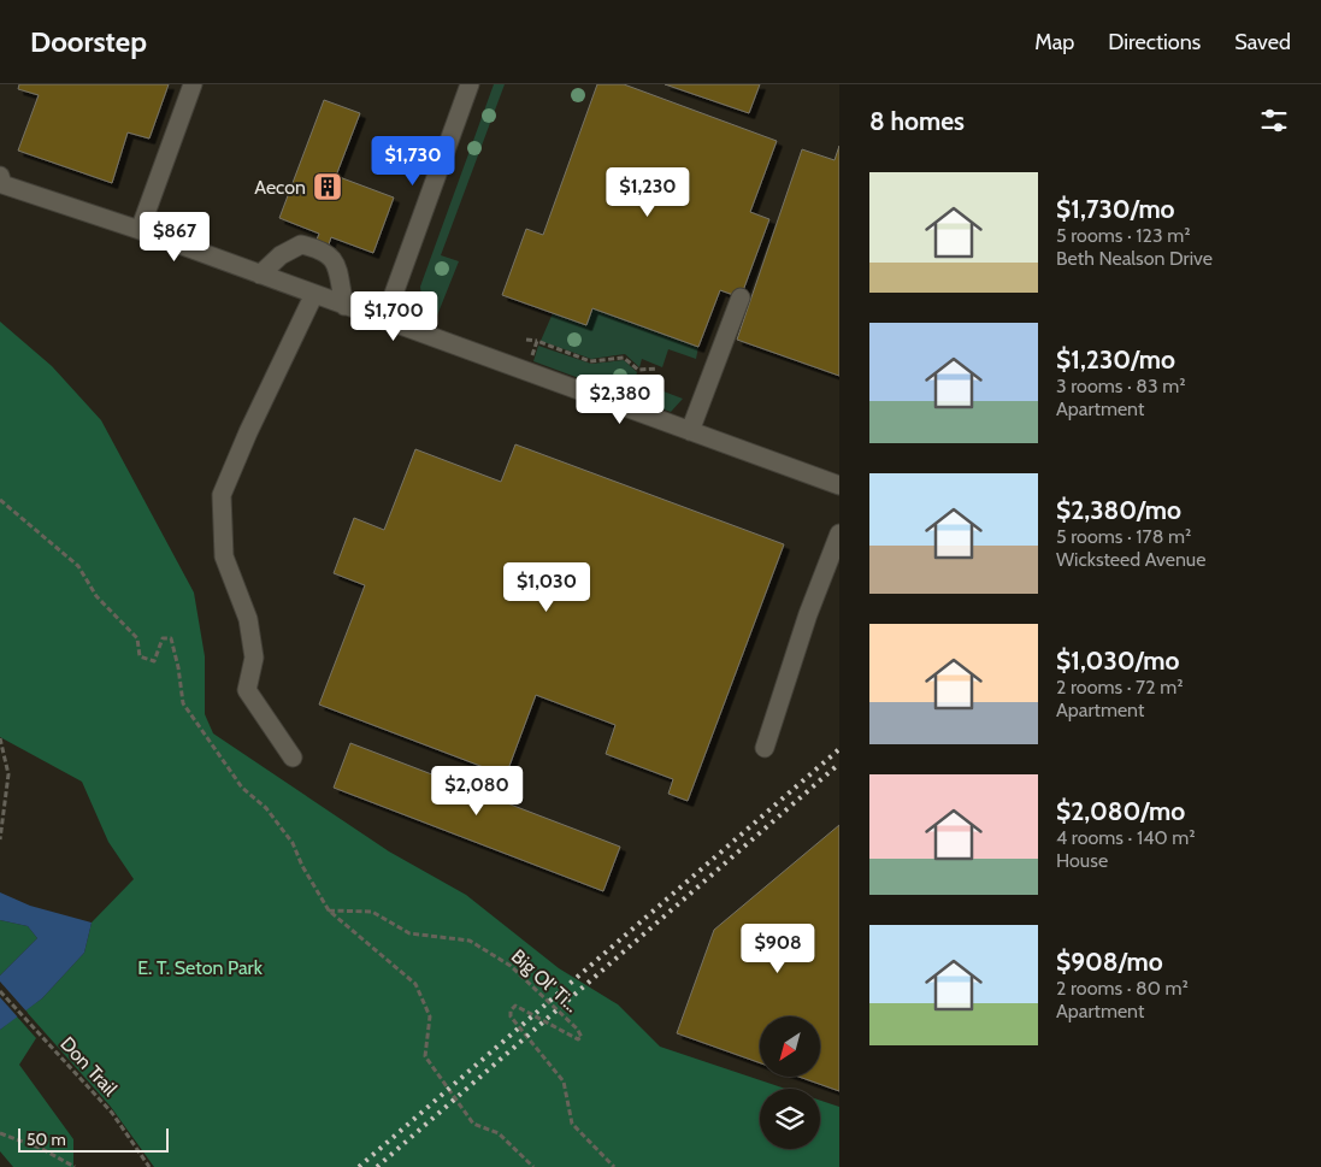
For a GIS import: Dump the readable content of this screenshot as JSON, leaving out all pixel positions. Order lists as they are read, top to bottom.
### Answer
{
  "streets": {
    "path": ["Big Ol' Ti...", "Don Trail"]
  },
  "parks": ["E. T. Seton Park"],
  "places": {
    "building": ["Aecon"]
  },
  "scale_bar": "50 m",
  "north": "bottom left",
  "page": {
    "header": "Doorstep",
    "nav": ["Map", "Directions", "Saved"],
    "heading": "8 homes",
    "price": [
      "$1,730",
      "$1,230",
      "$867",
      "$1,700",
      "$2,380",
      "$1,030",
      "$2,080",
      "$908"
    ],
    "list": [
      {
        "name": "$1,730/mo",
        "note": "5 rooms · 123 m² · Beth Nealson Drive"
      },
      {
        "name": "$1,230/mo",
        "note": "3 rooms · 83 m² · Apartment"
      },
      {
        "name": "$2,380/mo",
        "note": "5 rooms · 178 m² · Wicksteed Avenue"
      },
      {
        "name": "$1,030/mo",
        "note": "2 rooms · 72 m² · Apartment"
      },
      {
        "name": "$2,080/mo",
        "note": "4 rooms · 140 m² · House"
      },
      {
        "name": "$908/mo",
        "note": "2 rooms · 80 m² · Apartment"
      }
    ],
    "scale": "50 m"
  }
}
